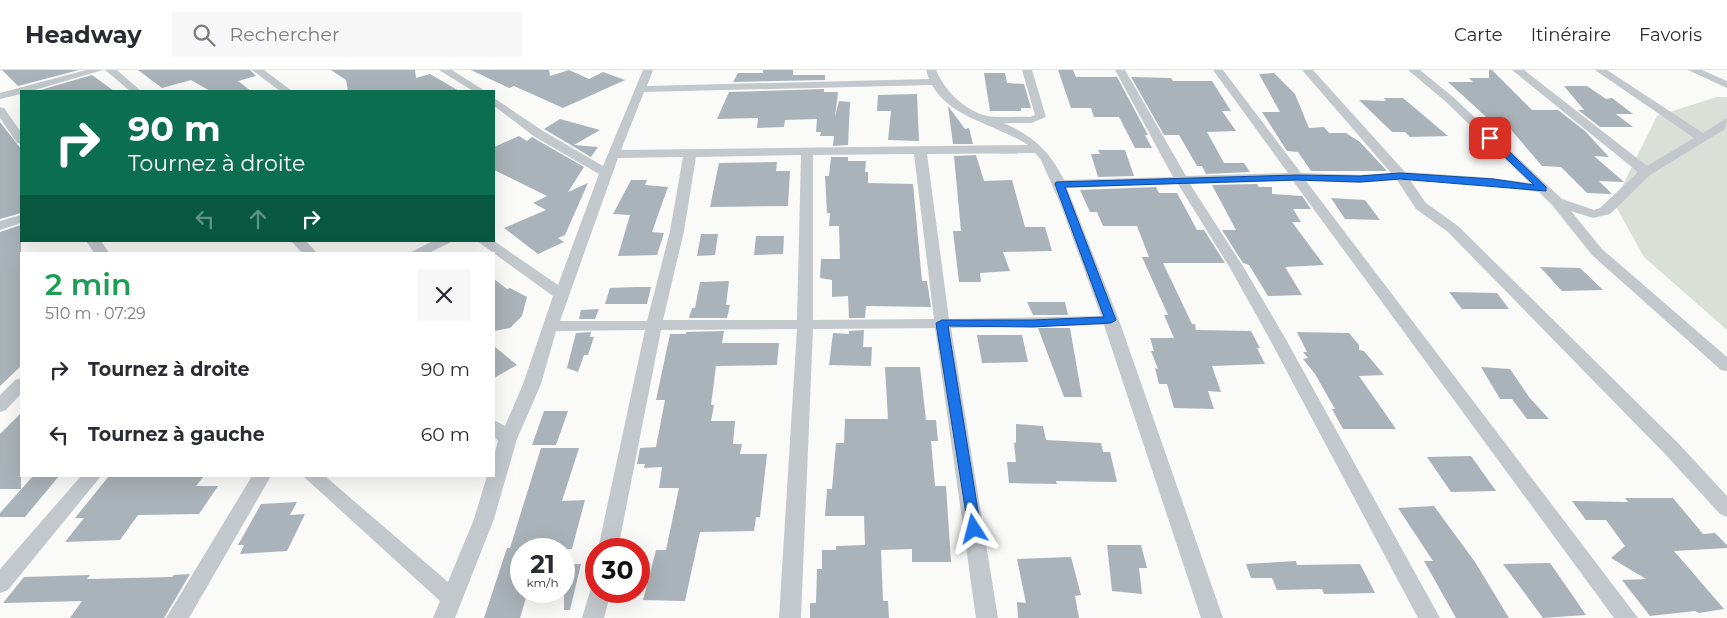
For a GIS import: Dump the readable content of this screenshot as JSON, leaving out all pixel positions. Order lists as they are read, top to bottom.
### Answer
{
  "page": {
    "header": "Headway",
    "search": "Rechercher",
    "nav": ["Carte", "Itinéraire", "Favoris"],
    "turn": ["90 m", "Tournez à droite"],
    "heading": ["2 min", "510 m · 07:29"],
    "list": [
      {
        "name": "Tournez à droite",
        "value": "90 m"
      },
      {
        "name": "Tournez à gauche",
        "value": "60 m"
      }
    ],
    "speed": "21 km/h",
    "limit": "30"
  }
}
